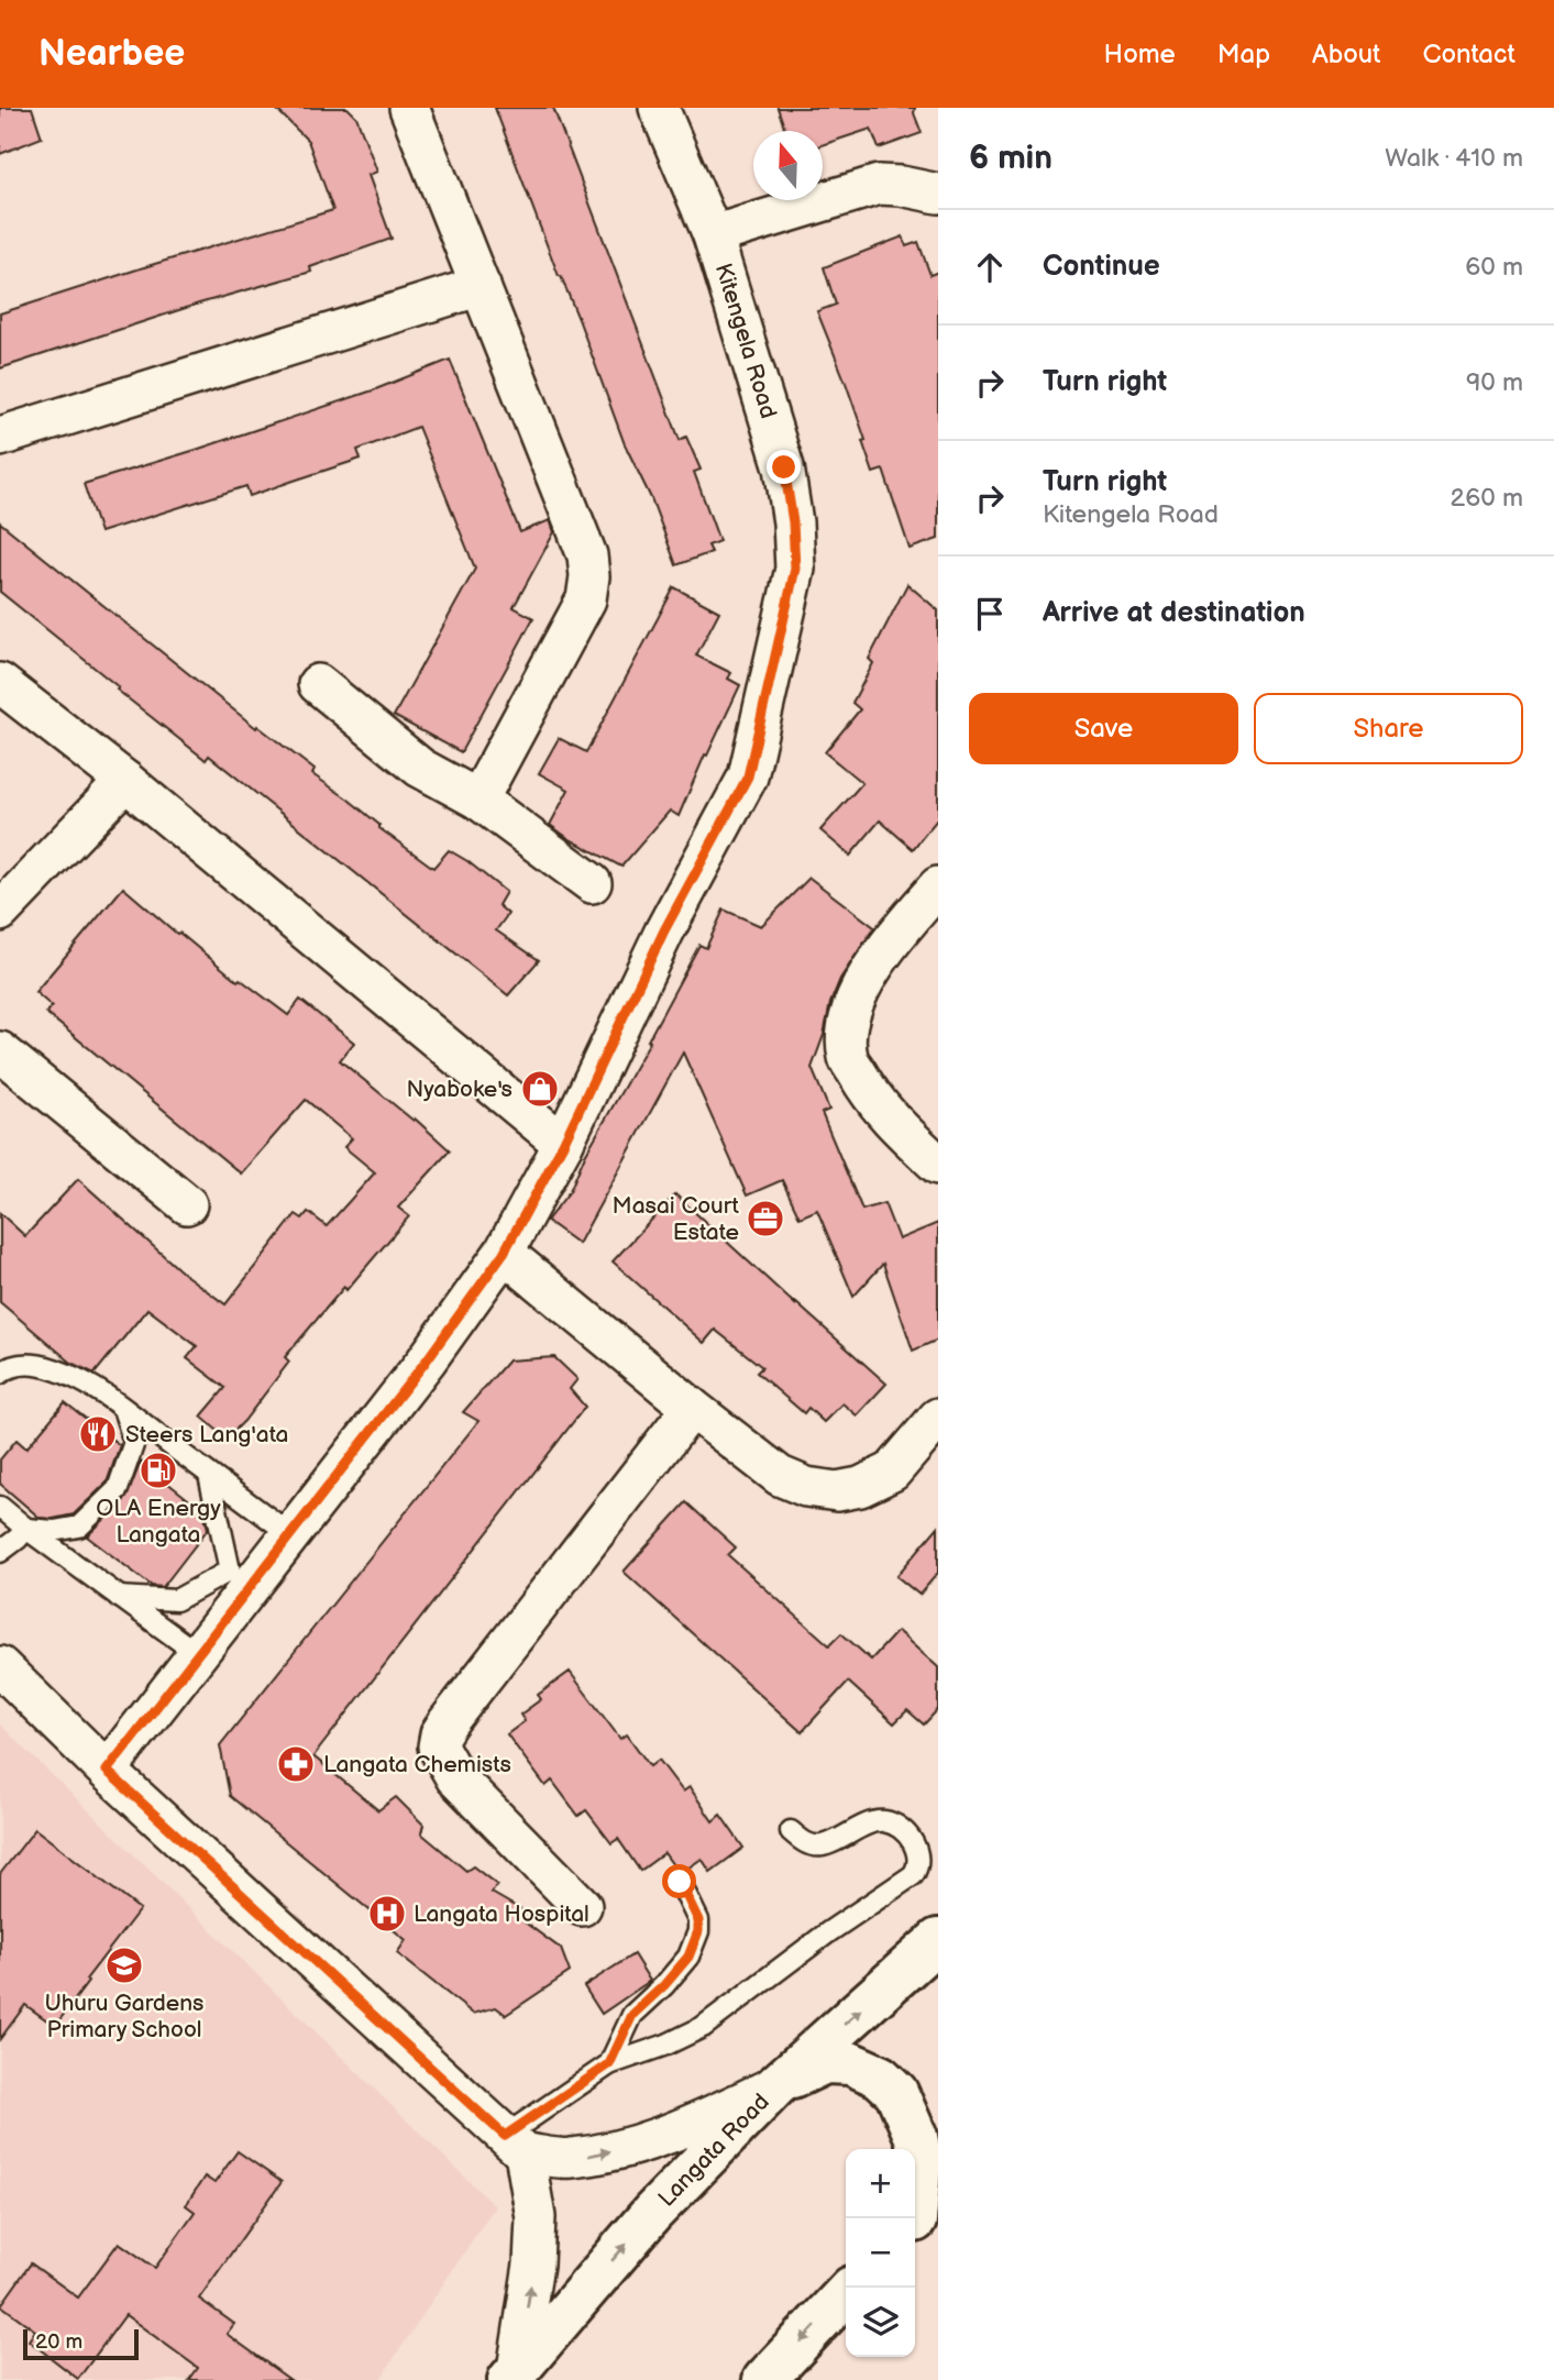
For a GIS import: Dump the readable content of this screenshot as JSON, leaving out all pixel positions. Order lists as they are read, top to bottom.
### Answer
{
  "streets": {
    "main road": ["Langata Road"],
    "street": ["Kitengela Road"]
  },
  "one_way": ["Langata Road"],
  "places": {
    "shop": ["Nyaboke's"],
    "office": ["Masai Court Estate"],
    "restaurant": ["Steers Lang'ata"],
    "fuel station": ["OLA Energy Langata"],
    "pharmacy": ["Langata Chemists"],
    "hospital": ["Langata Hospital"],
    "school or university": ["Uhuru Gardens Primary School"]
  },
  "scale_bar": "20 m",
  "north": "top",
  "page": {
    "header": "Nearbee",
    "nav": [
      "Home",
      "Map",
      "About",
      "Contact"
    ],
    "heading": ["6 min", "Walk · 410 m"],
    "list": [
      ["Continue", "60 m"],
      ["Turn right", "90 m"],
      ["Turn right", "Kitengela Road", "260 m"],
      "Arrive at destination"
    ],
    "buttons": ["Save", "Share"],
    "map_buttons": ["+", "−"],
    "scale": "20 m"
  }
}
